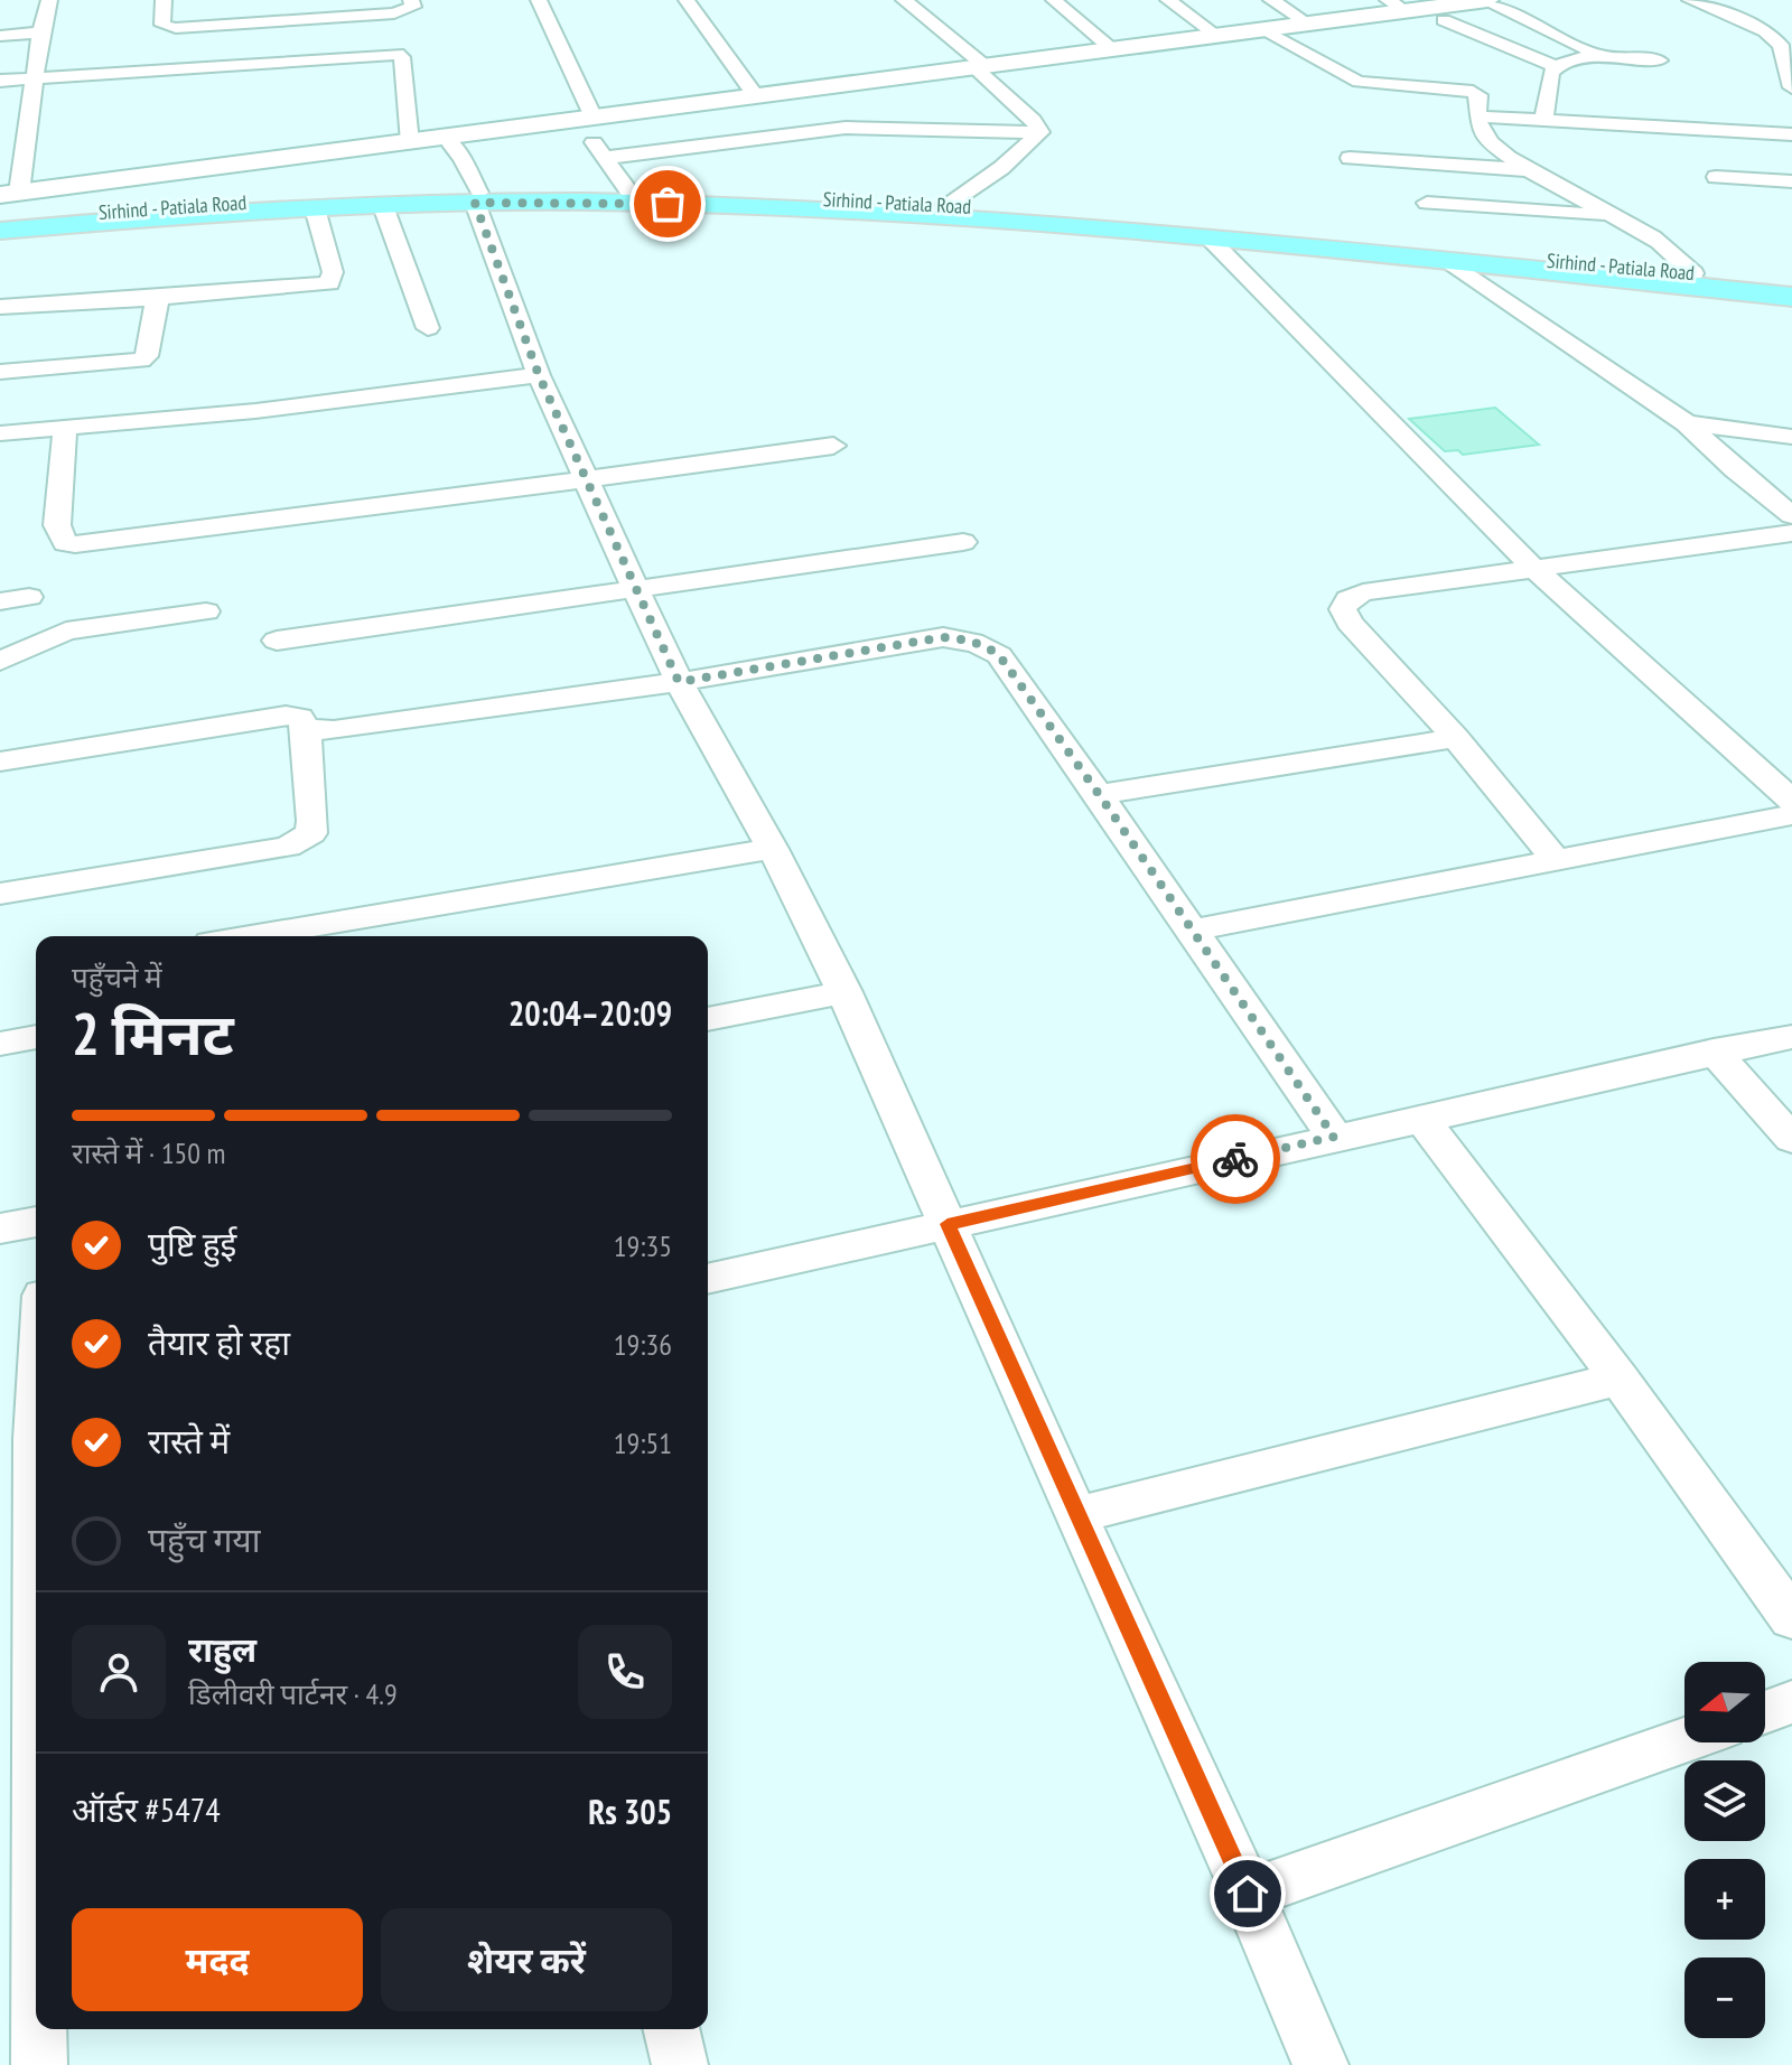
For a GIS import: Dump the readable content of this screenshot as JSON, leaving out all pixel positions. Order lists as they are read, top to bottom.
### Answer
{
  "streets": {
    "main road": ["Sirhind - Patiala Road"]
  },
  "north": "left",
  "page": {
    "heading": ["2 मिनट", "पहुँचने में", "20:04–20:09"],
    "panel": [
      "राहुल",
      "डिलीवरी पार्टनर · 4.9",
      "ऑर्डर #5474",
      "Rs 305"
    ],
    "bar": "रास्ते में · 150 m",
    "list": [
      ["पुष्टि हुई", "19:35"],
      ["तैयार हो रहा", "19:36"],
      ["रास्ते में", "19:51"],
      "पहुँच गया"
    ],
    "map_buttons": ["+", "−"],
    "buttons": ["मदद", "शेयर करें"]
  }
}
